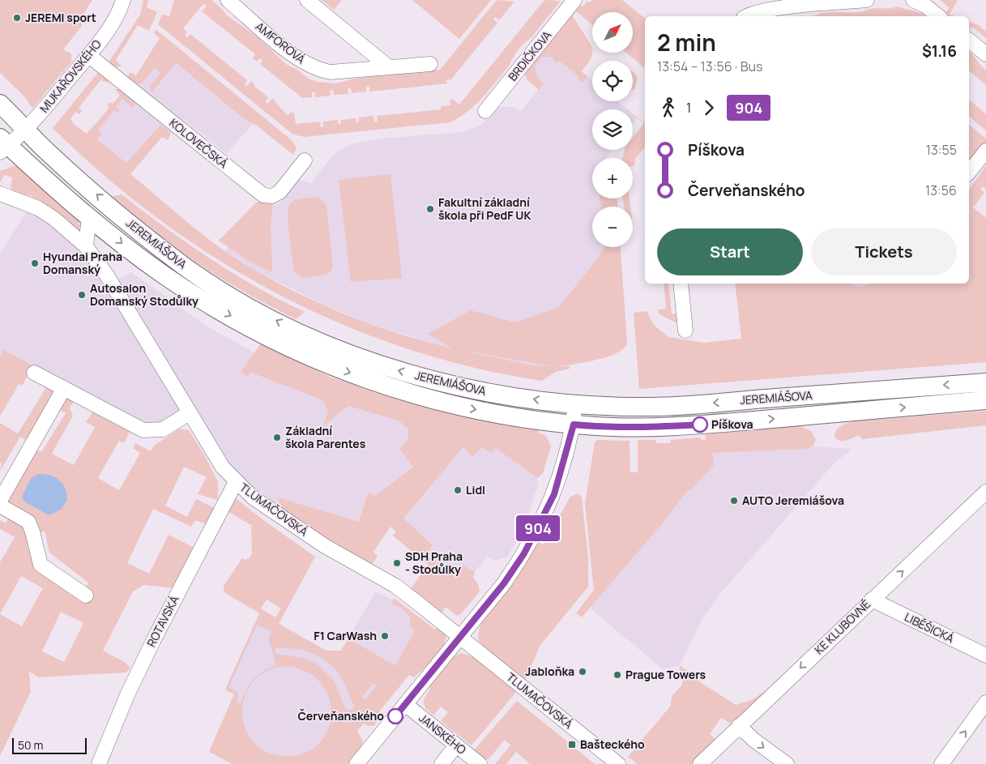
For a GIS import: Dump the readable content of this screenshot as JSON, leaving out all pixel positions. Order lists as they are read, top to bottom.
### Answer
{
  "streets": {
    "main road": ["JEREMIÁŠOVA"],
    "street": [
      "AMFOROVÁ",
      "BRDIČKOVA",
      "MUKAŘOVSKÉHO",
      "KOLOVEČSKÁ",
      "TLUMAČOVSKÁ",
      "ROTAVSKÁ",
      "KE KLUBOVNĚ",
      "LIBĚŠICKÁ",
      "JANSKÉHO"
    ]
  },
  "crossings": [
    ["MUKAŘOVSKÉHO", "KOLOVEČSKÁ"],
    ["MUKAŘOVSKÉHO", "JEREMIÁŠOVA"],
    ["TLUMAČOVSKÁ", "ROTAVSKÁ"],
    ["KE KLUBOVNĚ", "LIBĚŠICKÁ"]
  ],
  "places": {
    "other": [
      "JEREMI sport",
      "Fakultní základní škola při PedF UK",
      "Hyundai Praha Domanský",
      "Autosalon Domanský Stodůlky",
      "Píškova",
      "Základní škola Parentes",
      "Lidl",
      "AUTO Jeremiášova",
      "SDH Praha - Stodůlky",
      "F1 CarWash",
      "Jabloňka",
      "Prague Towers",
      "Červeňanského"
    ],
    "transit": ["Bašteckého"]
  },
  "lines": ["bus line 904"],
  "scale_bar": "50 m",
  "north": "top right",
  "page": {
    "on_map": "904",
    "map_buttons": ["+", "−"],
    "heading": ["2 min", "13:54 – 13:56 · Bus", "$1.16"],
    "legs": ["1", "904"],
    "list": [
      {
        "name": "Píškova",
        "value": "13:55"
      },
      {
        "name": "Červeňanského",
        "value": "13:56"
      }
    ],
    "buttons": ["Start", "Tickets"],
    "scale": "50 m"
  }
}
